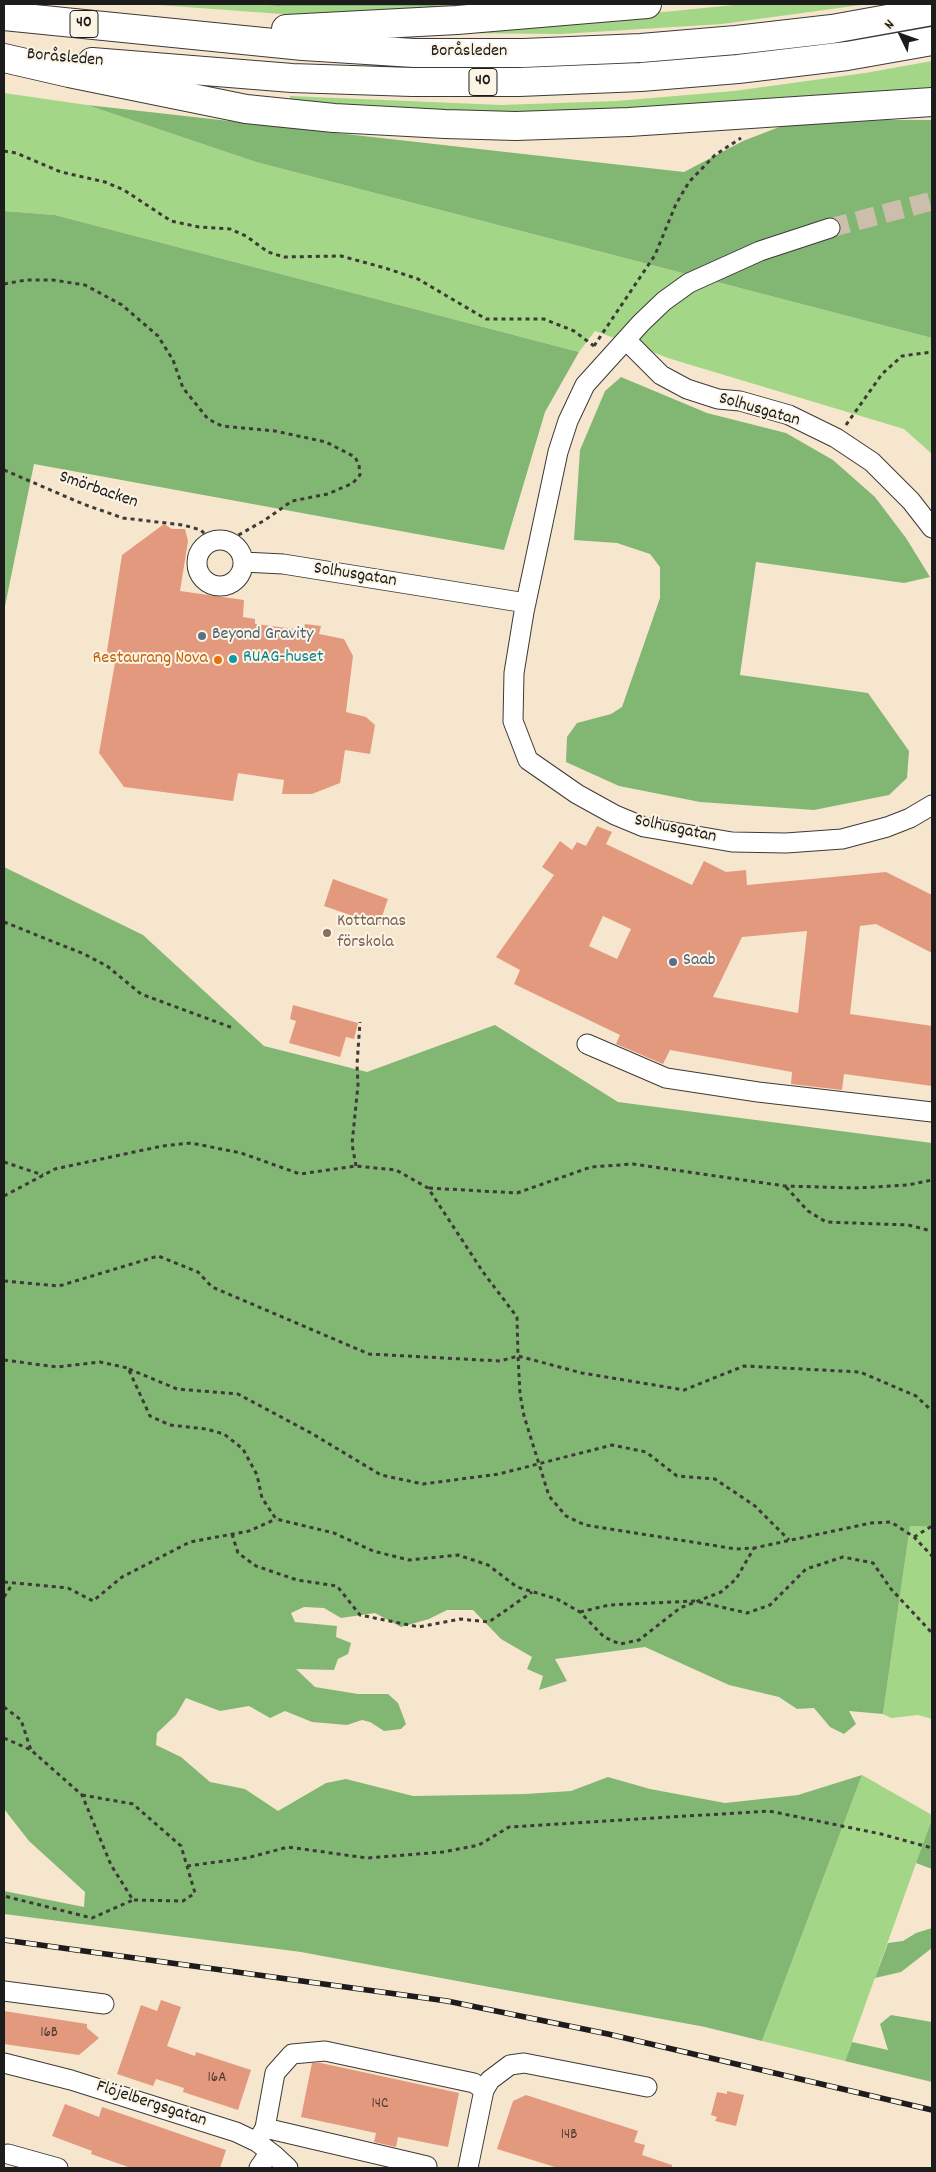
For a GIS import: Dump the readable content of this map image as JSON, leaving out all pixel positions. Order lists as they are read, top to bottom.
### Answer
{
  "streets": {
    "highway": ["40", "Boråsleden"],
    "street": ["Solhusgatan", "Flöjelbergsgatan"],
    "path": ["Smörbacken"]
  },
  "crossings": [
    ["Solhusgatan", "Smörbacken"]
  ],
  "places": [
    "Beyond Gravity",
    "RUAG-huset",
    "Restaurang Nova",
    "Kottarnas förskola",
    "Saab"
  ],
  "house_numbers": [
    "16B",
    "16A",
    "14C",
    "14B"
  ],
  "north": "top left"
}
